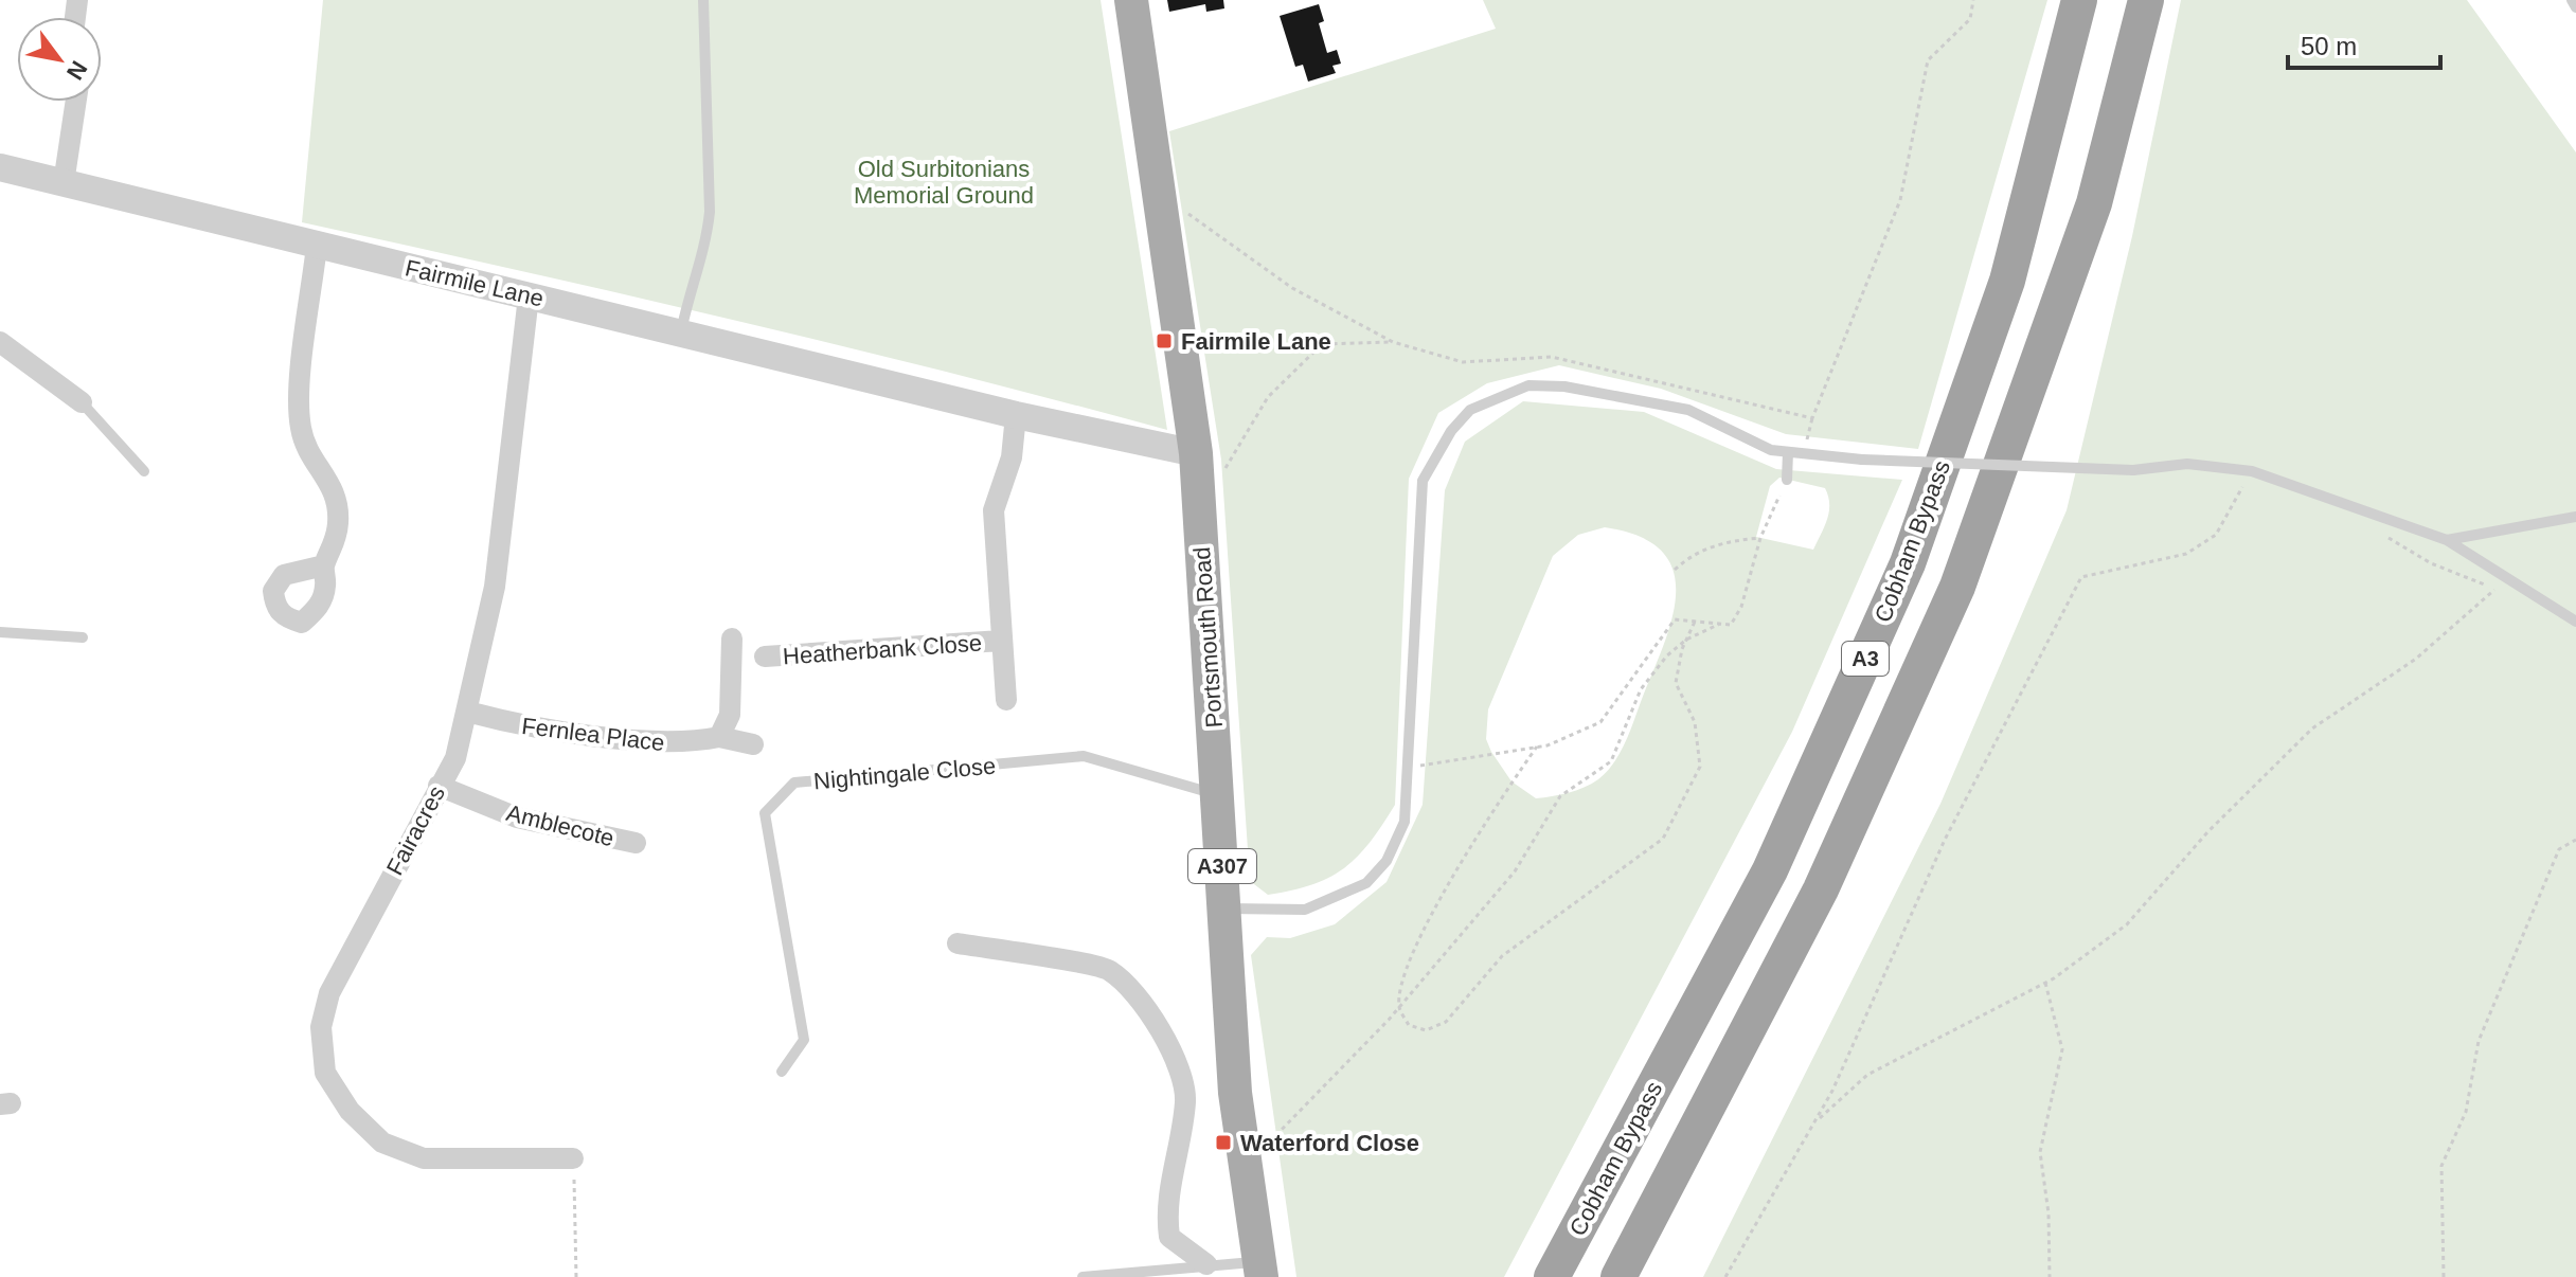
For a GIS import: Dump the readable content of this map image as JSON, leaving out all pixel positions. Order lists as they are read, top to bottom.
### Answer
{
  "streets": {
    "highway": ["Cobham Bypass", "A3"],
    "main road": ["Portsmouth Road", "A307"],
    "street": [
      "Fairmile Lane",
      "Heatherbank Close",
      "Fernlea Place",
      "Amblecote",
      "Fairacres"
    ],
    "lane": ["Nightingale Close"]
  },
  "crossings": [
    ["Fairmile Lane", "Portsmouth Road"],
    ["Fairmile Lane", "Fairacres"],
    ["Portsmouth Road", "Nightingale Close"],
    ["Fernlea Place", "Fairacres"],
    ["Amblecote", "Fairacres"]
  ],
  "parks": ["Old Surbitonians Memorial Ground"],
  "places": {
    "transit": ["Fairmile Lane", "Waterford Close"]
  },
  "scale_bar": "50 m",
  "north": "bottom right"
}
